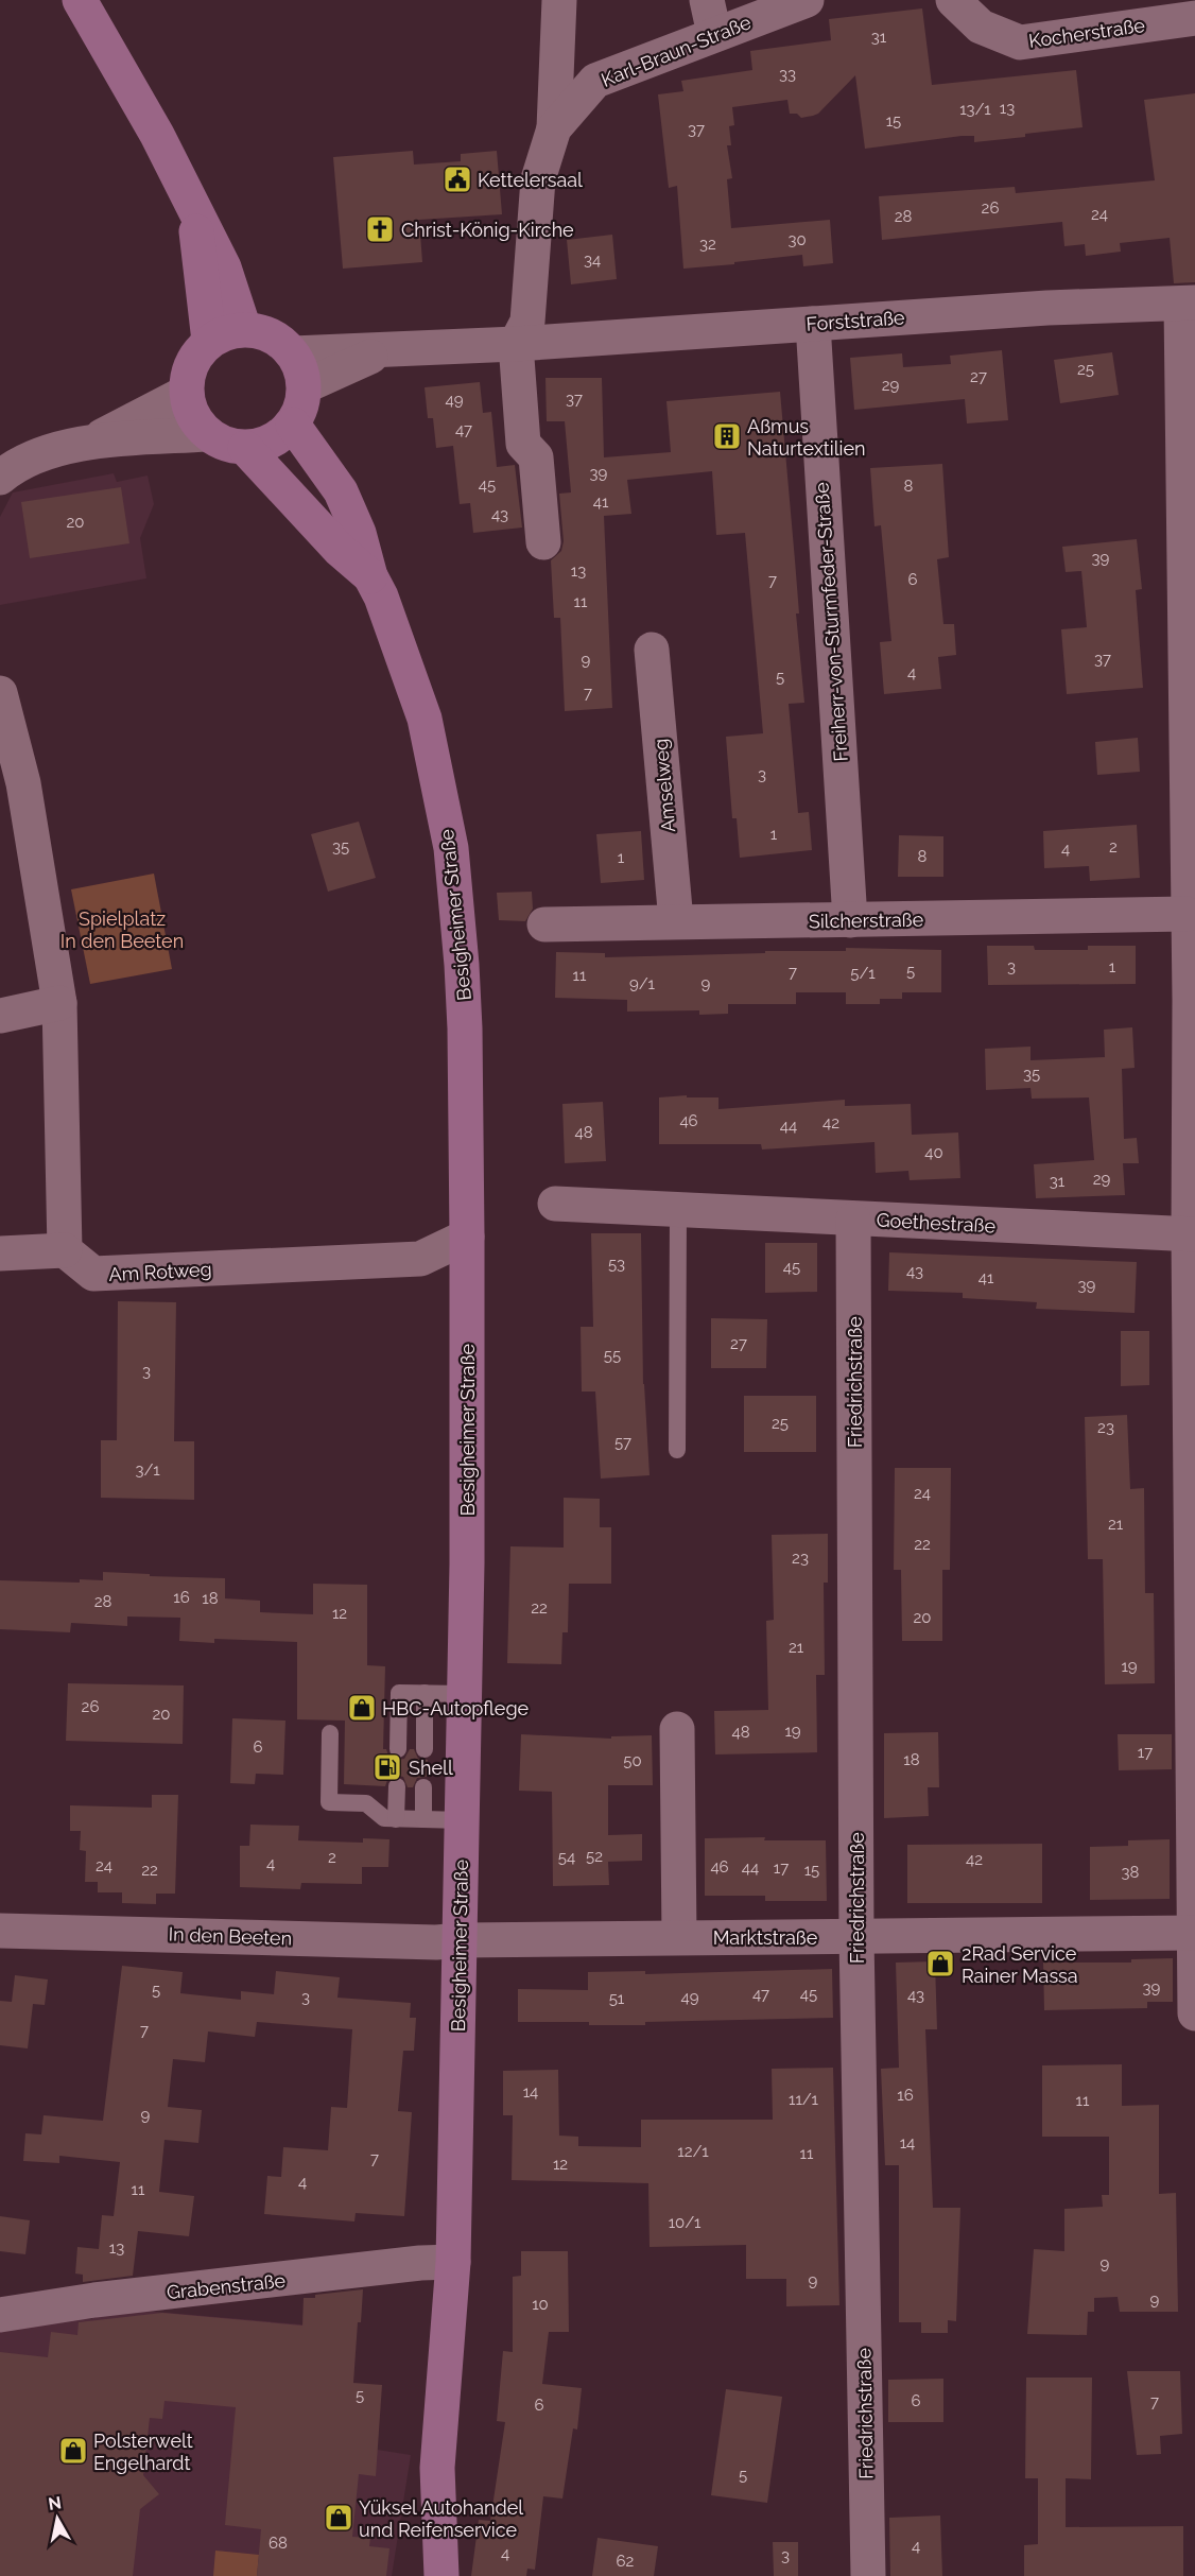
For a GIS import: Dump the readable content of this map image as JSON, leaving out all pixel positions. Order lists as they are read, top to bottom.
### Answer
{
  "streets": {
    "main road": ["Besigheimer Straße"],
    "street": [
      "Kocherstraße",
      "Karl-Braun-Straße",
      "Forststraße",
      "Freiherr-von-Sturmfeder-Straße",
      "Amselweg",
      "Silcherstraße",
      "Goethestraße",
      "Am Rotweg",
      "Friedrichstraße",
      "In den Beeten",
      "Marktstraße",
      "Grabenstraße"
    ]
  },
  "crossings": [
    ["Karl-Braun-Straße", "Forststraße"],
    ["Forststraße", "Freiherr-von-Sturmfeder-Straße"],
    ["Forststraße", "Besigheimer Straße"],
    ["Freiherr-von-Sturmfeder-Straße", "Silcherstraße"],
    ["Amselweg", "Silcherstraße"],
    ["Besigheimer Straße", "Am Rotweg"],
    ["Besigheimer Straße", "In den Beeten"],
    ["Besigheimer Straße", "Marktstraße"],
    ["Besigheimer Straße", "Grabenstraße"],
    ["Goethestraße", "Friedrichstraße"],
    ["Friedrichstraße", "Marktstraße"],
    ["In den Beeten", "Marktstraße"]
  ],
  "parks": ["Spielplatz In den Beeten"],
  "places": {
    "public building": ["Kettelersaal"],
    "church": ["Christ-König-Kirche"],
    "building": ["Aßmus Naturtextilien"],
    "shop": [
      "HBC-Autopflege",
      "2Rad Service Rainer Massa",
      "Polsterwelt Engelhardt",
      "Yüksel Autohandel und Reifenservice"
    ],
    "fuel station": ["Shell"]
  },
  "house_numbers": [
    "31",
    "33",
    "13",
    "13/1",
    "15",
    "37",
    "26",
    "24",
    "28",
    "30",
    "32",
    "34",
    "25",
    "27",
    "29",
    "37",
    "49",
    "47",
    "39",
    "45",
    "8",
    "41",
    "43",
    "20",
    "39",
    "13",
    "6",
    "7",
    "11",
    "37",
    "9",
    "4",
    "5",
    "7",
    "3",
    "1",
    "35",
    "2",
    "4",
    "8",
    "1",
    "3",
    "1",
    "5",
    "7",
    "5/1",
    "11",
    "9/1",
    "9",
    "35",
    "46",
    "42",
    "44",
    "48",
    "40",
    "29",
    "31",
    "53",
    "45",
    "43",
    "41",
    "39",
    "27",
    "55",
    "3",
    "25",
    "23",
    "57",
    "3/1",
    "24",
    "21",
    "22",
    "23",
    "16",
    "18",
    "28",
    "22",
    "12",
    "20",
    "21",
    "19",
    "26",
    "20",
    "19",
    "48",
    "6",
    "17",
    "18",
    "50",
    "52",
    "2",
    "54",
    "42",
    "4",
    "24",
    "46",
    "44",
    "17",
    "22",
    "15",
    "38",
    "39",
    "5",
    "47",
    "45",
    "43",
    "3",
    "49",
    "51",
    "7",
    "14",
    "16",
    "11/1",
    "11",
    "9",
    "14",
    "12/1",
    "11",
    "7",
    "12",
    "4",
    "11",
    "10/1",
    "13",
    "9",
    "9",
    "9",
    "10",
    "5",
    "6",
    "7",
    "6",
    "5",
    "68",
    "4",
    "4",
    "3",
    "62"
  ],
  "north": "top"
}
